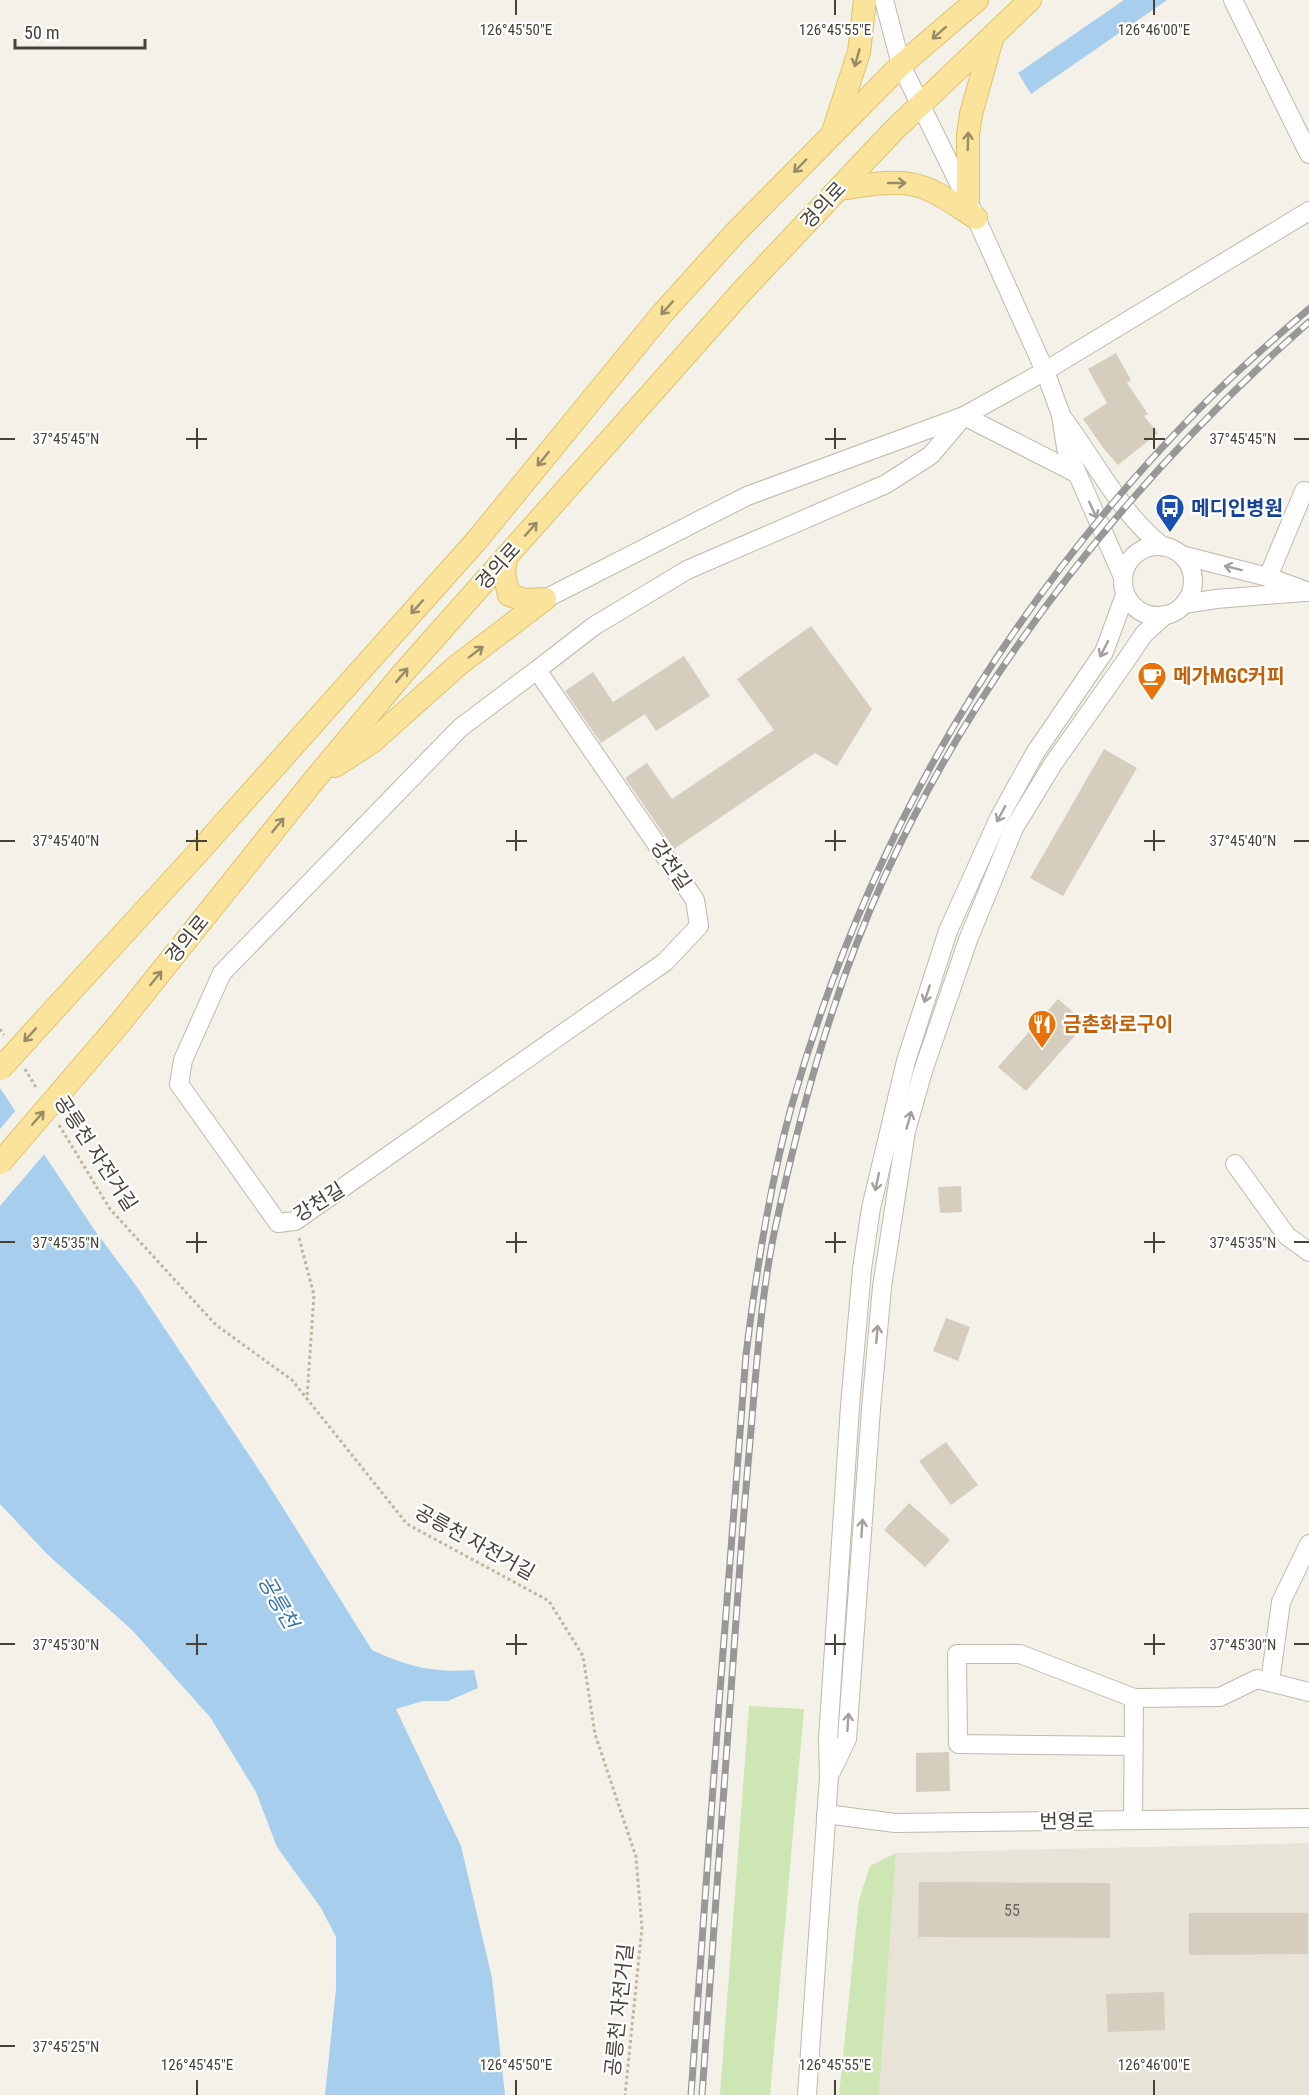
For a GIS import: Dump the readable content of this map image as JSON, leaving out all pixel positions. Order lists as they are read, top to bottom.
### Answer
{
  "streets": {
    "main road": ["경의로"],
    "street": ["강천길", "번영로"],
    "path": ["공릉천 자전거길"]
  },
  "water": ["공릉천"],
  "places": {
    "bus stop": ["메디인병원"],
    "cafe": ["메가MGC커피"],
    "restaurant": ["금촌화로구이"]
  },
  "house_numbers": ["55"],
  "scale_bar": "50 m",
  "coordinates": [
    "126°45'50\"E",
    "126°45'55\"E",
    "126°46'00\"E",
    "37°45'45\"N",
    "37°45'40\"N",
    "37°45'35\"N",
    "37°45'30\"N",
    "37°45'25\"N",
    "126°45'45\"E"
  ]
}
